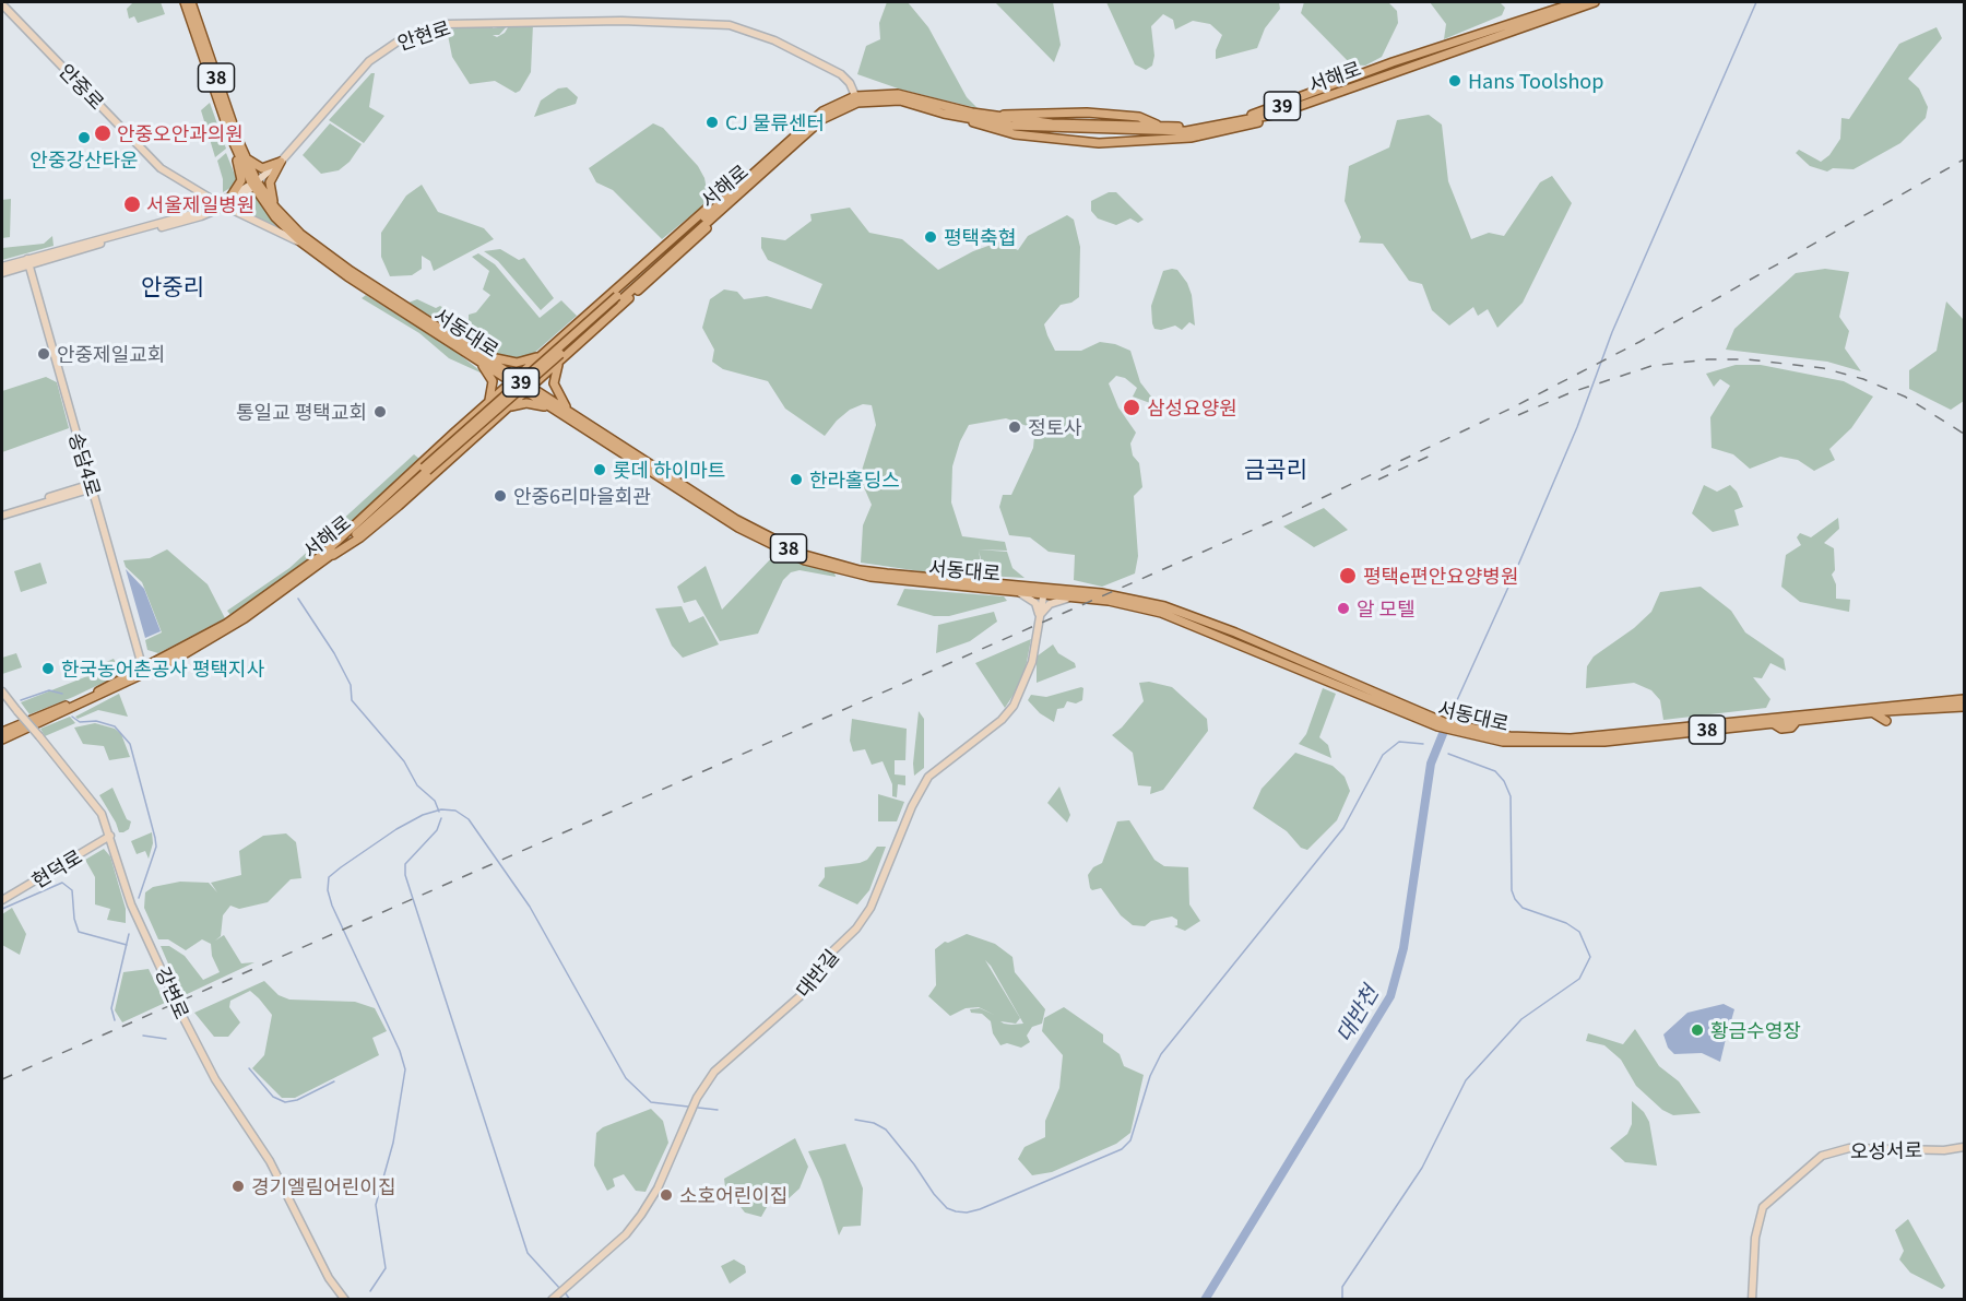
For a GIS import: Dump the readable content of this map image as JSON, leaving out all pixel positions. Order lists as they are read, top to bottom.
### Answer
{
  "streets": {
    "main road": [
      "서해로",
      "38",
      "39",
      "서동대로"
    ],
    "street": [
      "안현로",
      "안중로",
      "송담4로",
      "현덕로",
      "대반길",
      "강변로",
      "오성서로"
    ]
  },
  "crossings": [
    ["안현로", "서해로"],
    ["안현로", "안중로"],
    ["안현로", "서동대로"],
    ["안현로", "송담4로"],
    ["서해로", "송담4로"],
    ["안중로", "서동대로"],
    ["서동대로", "대반길"],
    ["현덕로", "강변로"]
  ],
  "districts": ["안중리", "금곡리"],
  "water": ["대반천"],
  "places": [
    "Hans Toolshop",
    "CJ 물류센터",
    "안중오안과의원",
    "안중강산타운",
    "서울제일병원",
    "평택축협",
    "안중제일교회",
    "삼성요양원",
    "통일교 평택교회",
    "정토사",
    "롯데 하이마트",
    "한라홀딩스",
    "안중6리마을회관",
    "평택e편안요양병원",
    "알 모텔",
    "한국농어촌공사 평택지사",
    "황금수영장",
    "경기엘림어린이집",
    "소호어린이집"
  ]
}
